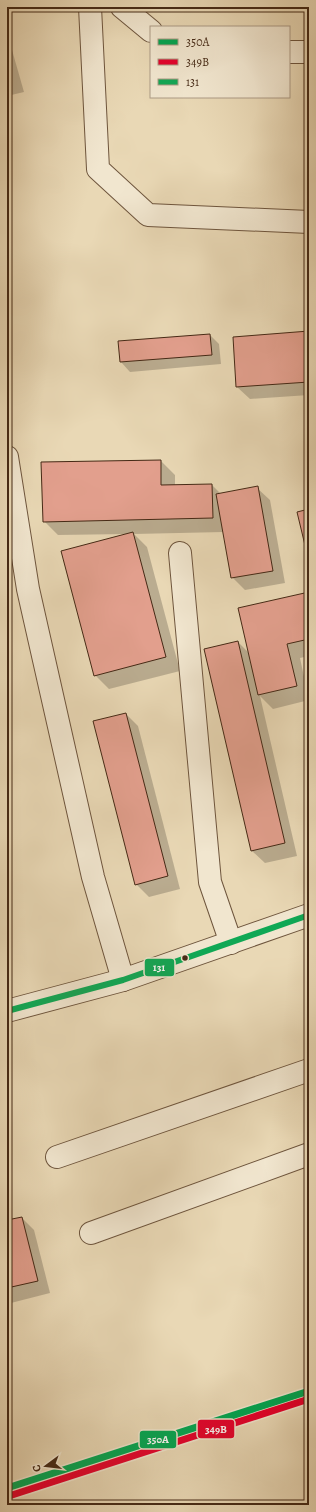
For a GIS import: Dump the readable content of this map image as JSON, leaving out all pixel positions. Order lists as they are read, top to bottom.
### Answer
{
  "lines": ["transit line 131", "transit line 350А", "transit line 349В"],
  "legend": ["350А", "349В", "131"],
  "north": "left"
}
